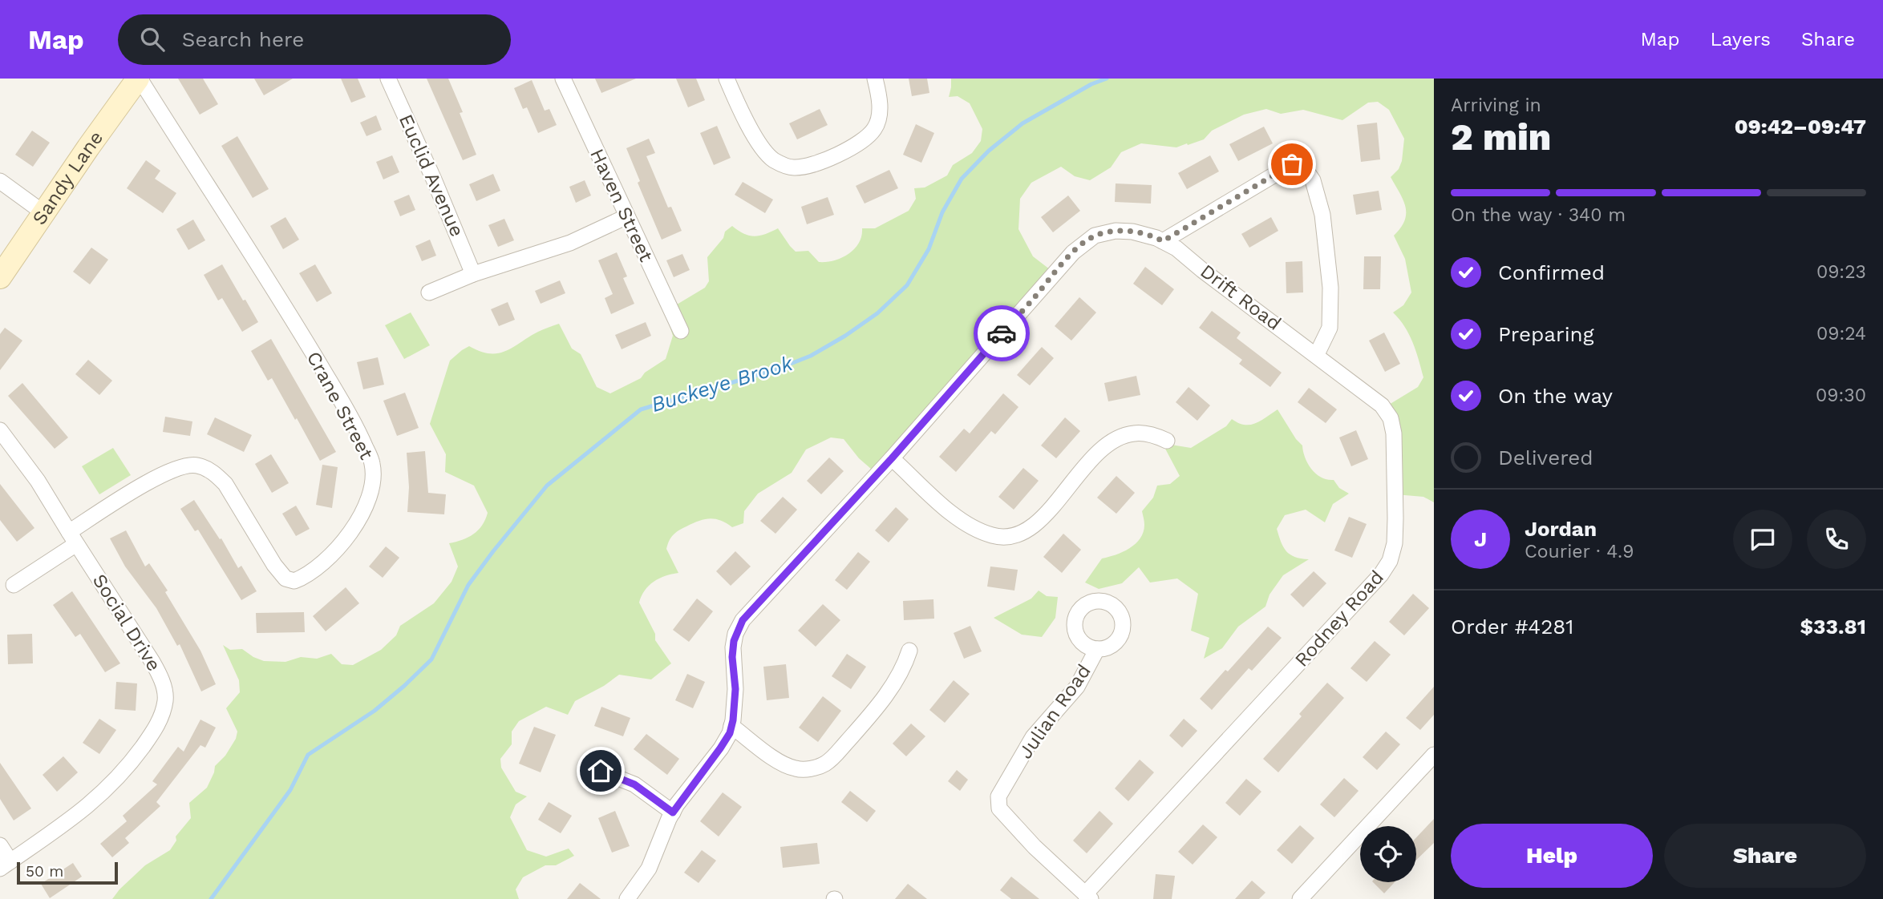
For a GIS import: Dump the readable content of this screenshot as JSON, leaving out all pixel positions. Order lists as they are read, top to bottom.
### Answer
{
  "streets": {
    "main road": ["Sandy Lane"],
    "street": [
      "Euclid Avenue",
      "Haven Street",
      "Drift Road",
      "Crane Street",
      "Rodney Road",
      "Social Drive",
      "Julian Road"
    ]
  },
  "crossings": [
    ["Sandy Lane", "Crane Street"],
    ["Drift Road", "Rodney Road"],
    ["Crane Street", "Social Drive"],
    ["Rodney Road", "Julian Road"]
  ],
  "water": ["Buckeye Brook"],
  "scale_bar": "50 m",
  "page": {
    "header": "Map",
    "search": "Search here",
    "nav": ["Map", "Layers", "Share"],
    "heading": ["2 min", "Arriving in", "09:42–09:47"],
    "panel": [
      "Jordan",
      "Courier · 4.9",
      "Order #4281",
      "$33.81"
    ],
    "bar": "On the way · 340 m",
    "list": [
      ["Confirmed", "09:23"],
      ["Preparing", "09:24"],
      ["On the way", "09:30"],
      "Delivered"
    ],
    "round": "J",
    "buttons": ["Help", "Share"],
    "scale": "50 m"
  }
}
